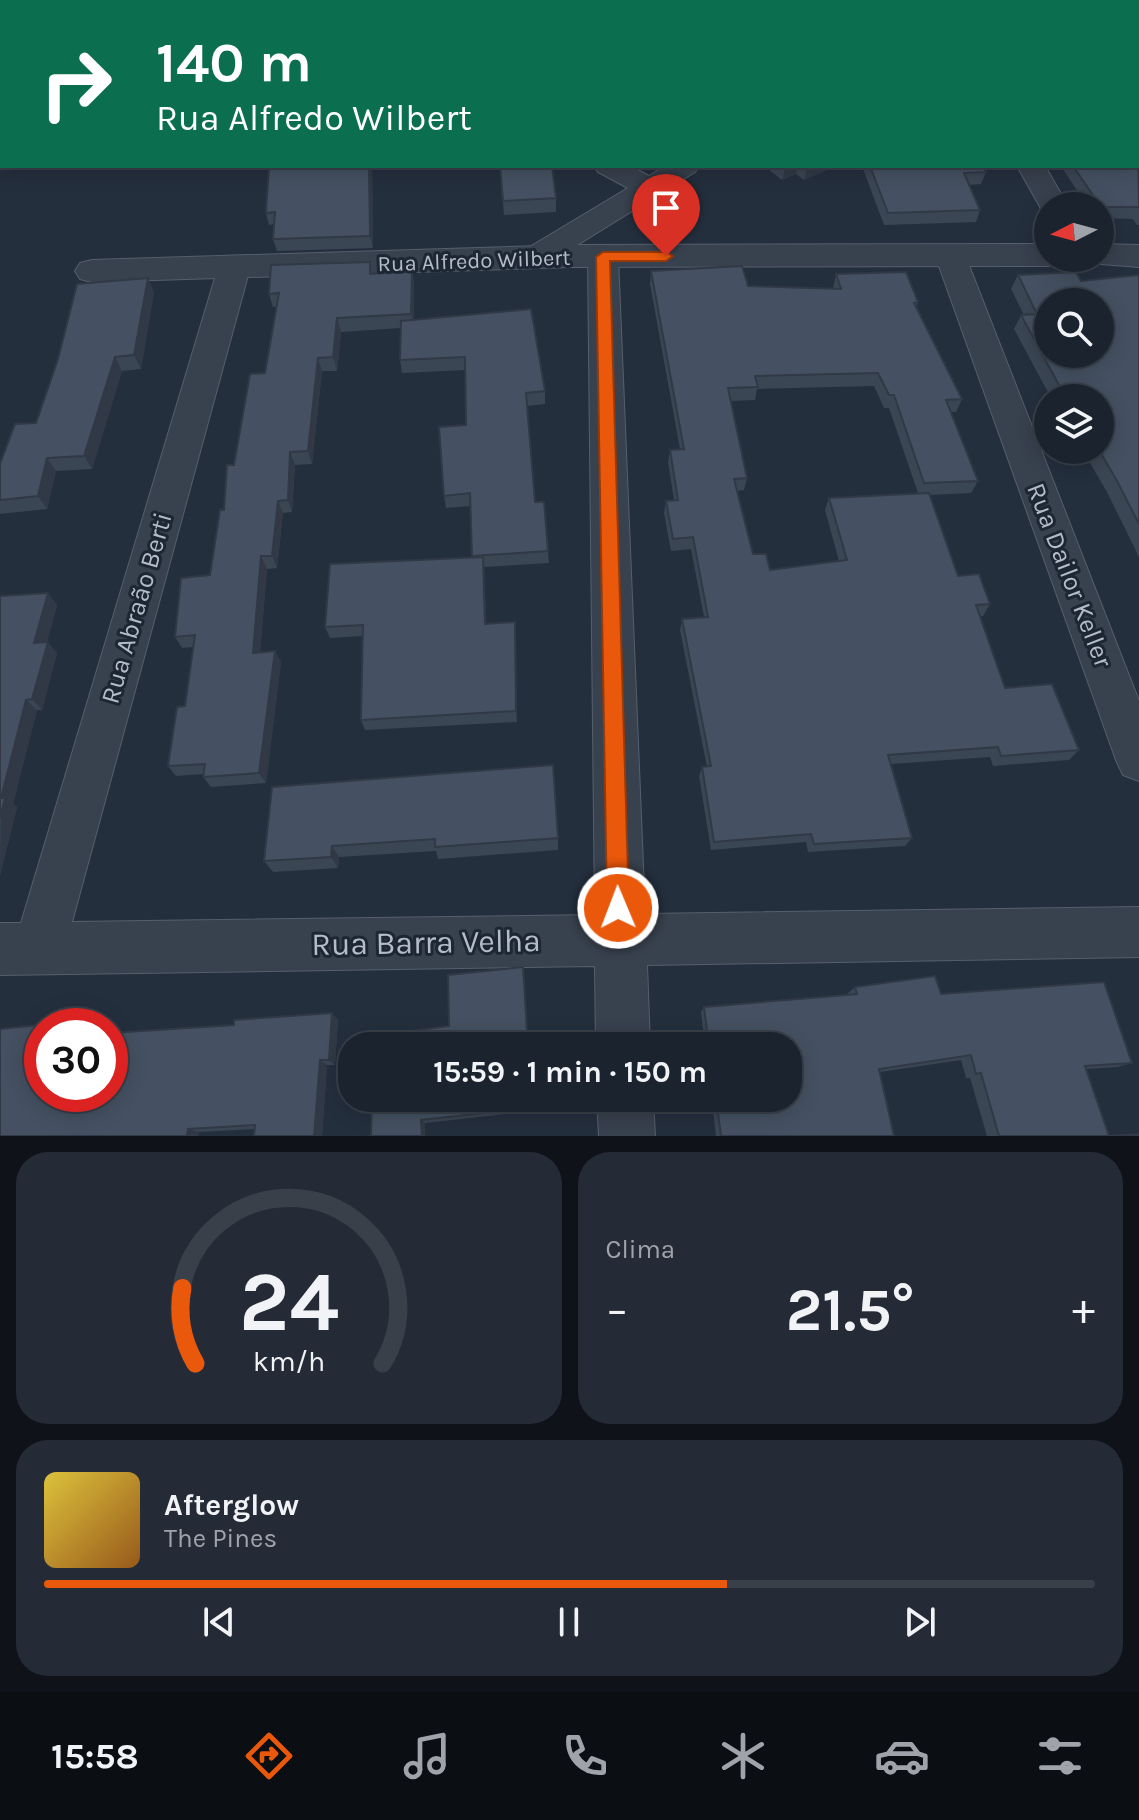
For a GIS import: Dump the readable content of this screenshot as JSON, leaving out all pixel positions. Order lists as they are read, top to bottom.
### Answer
{
  "streets": {
    "street": [
      "Rua Alfredo Wilbert",
      "Rua Dailor Keller",
      "Rua Abraão Berti",
      "Rua Barra Velha"
    ]
  },
  "crossings": [
    ["Rua Alfredo Wilbert", "Rua Dailor Keller"],
    ["Rua Alfredo Wilbert", "Rua Abraão Berti"],
    ["Rua Abraão Berti", "Rua Barra Velha"]
  ],
  "north": "left",
  "page": {
    "turn": ["140 m", "Rua Alfredo Wilbert"],
    "limit": "30",
    "trip": "15:59 · 1 min · 150 m",
    "tile": "Clima",
    "heat": ["−", "21.5°", "+"],
    "song": ["Afterglow", "The Pines"],
    "tabs": "15:58",
    "gauge": ["24", "km/h"]
  }
}
